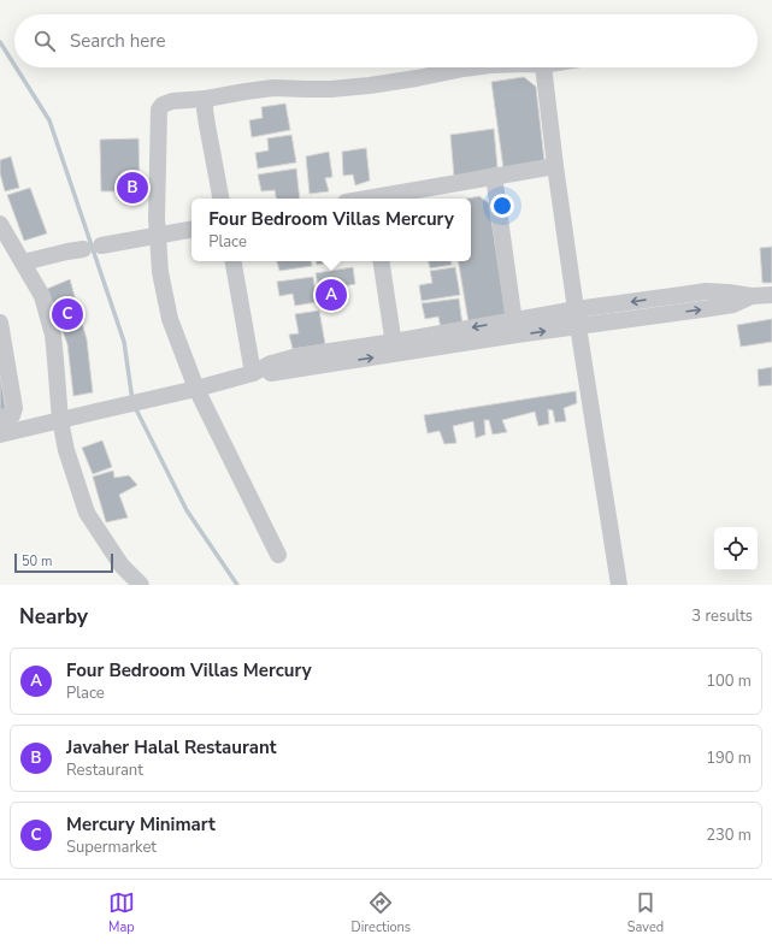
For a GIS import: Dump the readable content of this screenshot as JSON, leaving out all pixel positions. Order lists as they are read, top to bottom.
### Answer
{
  "scale_bar": "50 m",
  "page": {
    "search": "Search here",
    "pins": ["B", "A", "C"],
    "popup": ["Four Bedroom Villas Mercury", "Place"],
    "scale": "50 m",
    "heading": ["Nearby", "3 results"],
    "list": [
      {
        "mark": "A",
        "name": "Four Bedroom Villas Mercury",
        "note": "Place",
        "value": "100 m"
      },
      {
        "mark": "B",
        "name": "Javaher Halal Restaurant",
        "note": "Restaurant",
        "value": "190 m"
      },
      {
        "mark": "C",
        "name": "Mercury Minimart",
        "note": "Supermarket",
        "value": "230 m"
      }
    ],
    "nav": ["Map", "Directions", "Saved"]
  }
}
